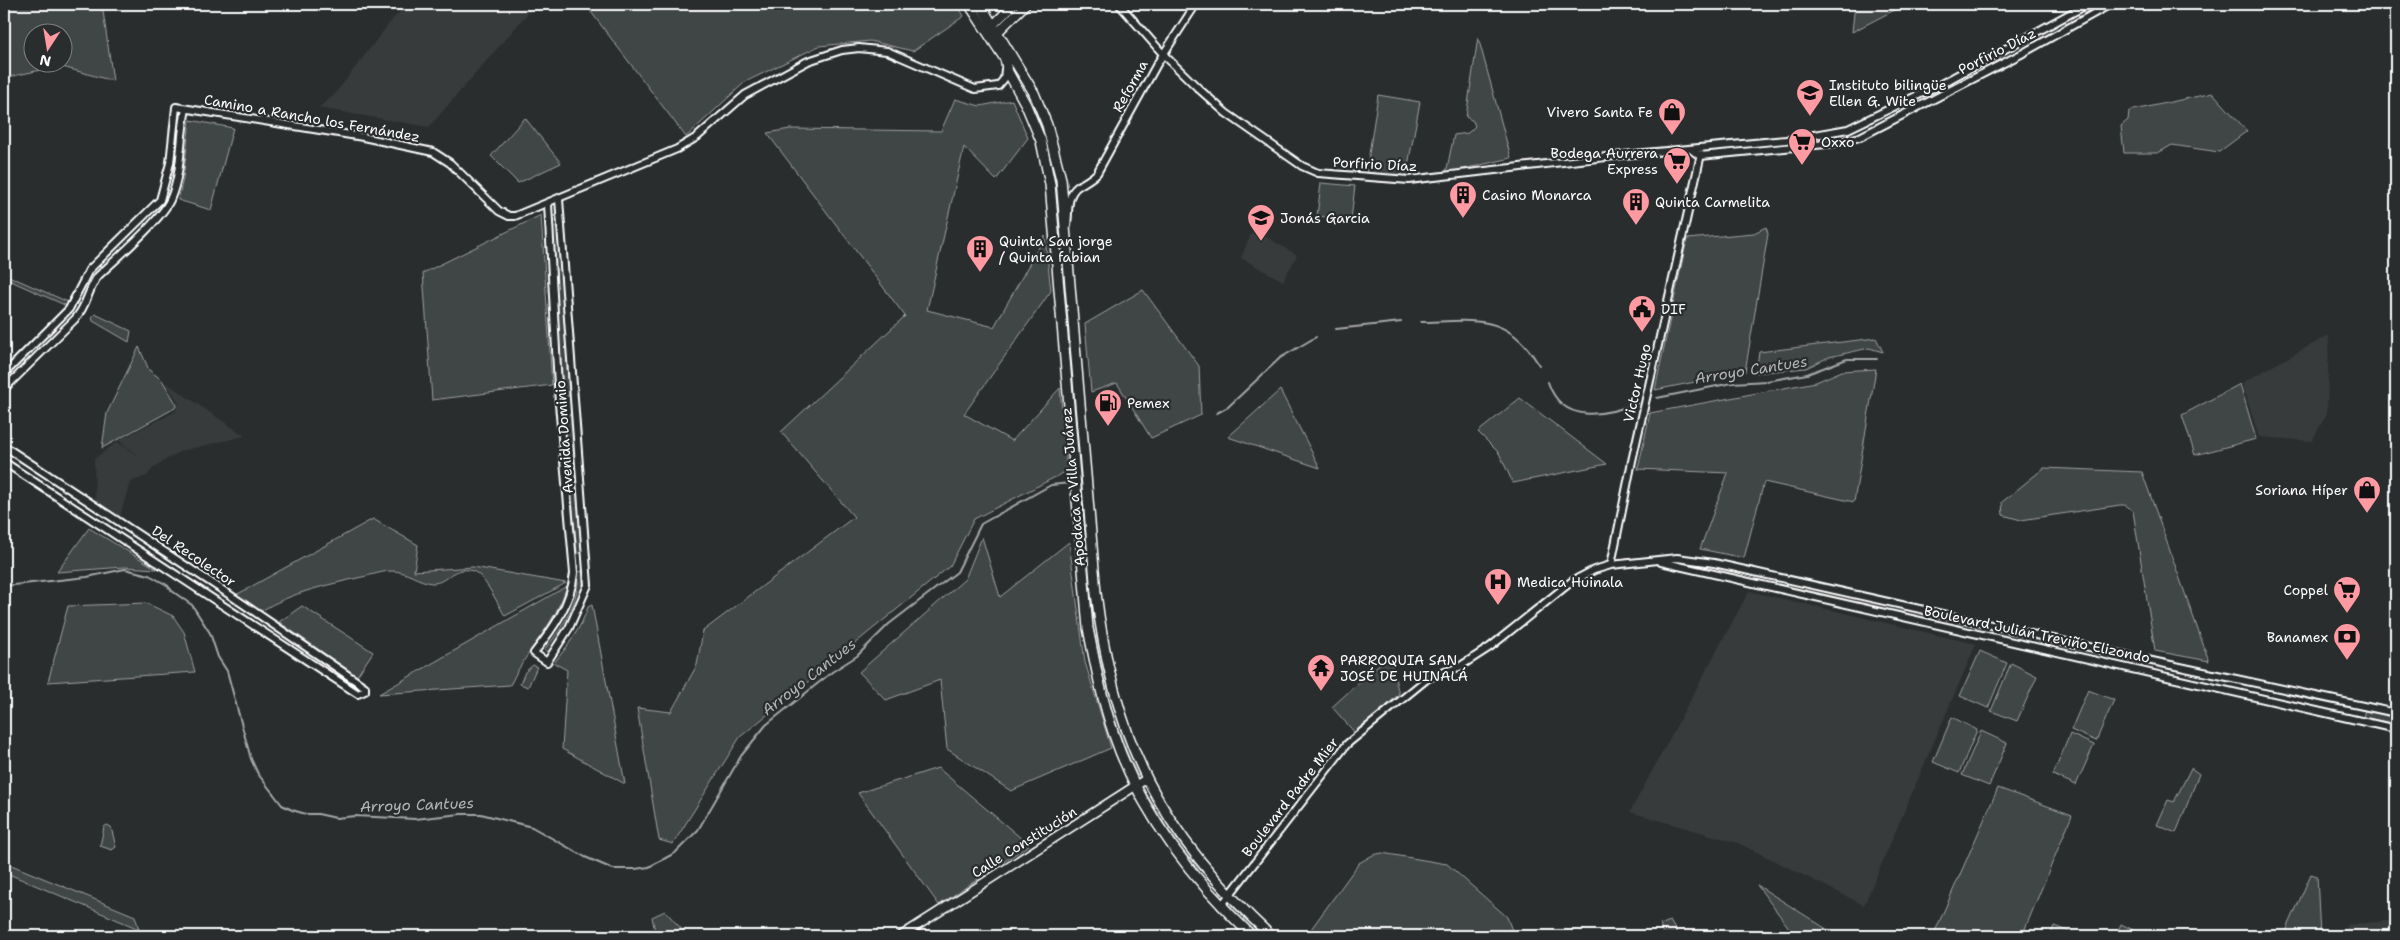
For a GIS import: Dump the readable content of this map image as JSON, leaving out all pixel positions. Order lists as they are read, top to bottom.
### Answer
{
  "streets": {
    "main road": ["Apodaca a Villa Juárez", "Calle Constitución"],
    "street": [
      "Porfirio Díaz",
      "Reforma",
      "Camino a Rancho los Fernández",
      "Victor Hugo",
      "Avenida Dominio",
      "Del Recolector",
      "Boulevard Julián Treviño Elizondo",
      "Boulevard Padre Mier"
    ]
  },
  "crossings": [
    ["Porfirio Díaz", "Reforma"],
    ["Porfirio Díaz", "Victor Hugo"],
    ["Reforma", "Apodaca a Villa Juárez"],
    ["Camino a Rancho los Fernández", "Avenida Dominio"],
    ["Camino a Rancho los Fernández", "Apodaca a Villa Juárez"],
    ["Victor Hugo", "Boulevard Padre Mier"],
    ["Apodaca a Villa Juárez", "Boulevard Padre Mier"],
    ["Apodaca a Villa Juárez", "Calle Constitución"],
    ["Boulevard Julián Treviño Elizondo", "Boulevard Padre Mier"]
  ],
  "water": ["Arroyo Cantues"],
  "places": {
    "school or university": ["Instituto bilingüe Ellen G. Wite", "Jonás Garcia"],
    "shop": ["Vivero Santa Fe", "Soriana Híper"],
    "supermarket": ["Oxxo", "Bodega Aurrera Express", "Coppel"],
    "building": ["Casino Monarca", "Quinta Carmelita", "Quinta San jorge / Quinta fabian"],
    "public building": ["DIF"],
    "fuel station": ["Pemex"],
    "hospital": ["Medica Huinala"],
    "bank": ["Banamex"],
    "temple": ["PARROQUIA SAN JOSÉ DE HUINALÁ"]
  },
  "north": "bottom"
}
